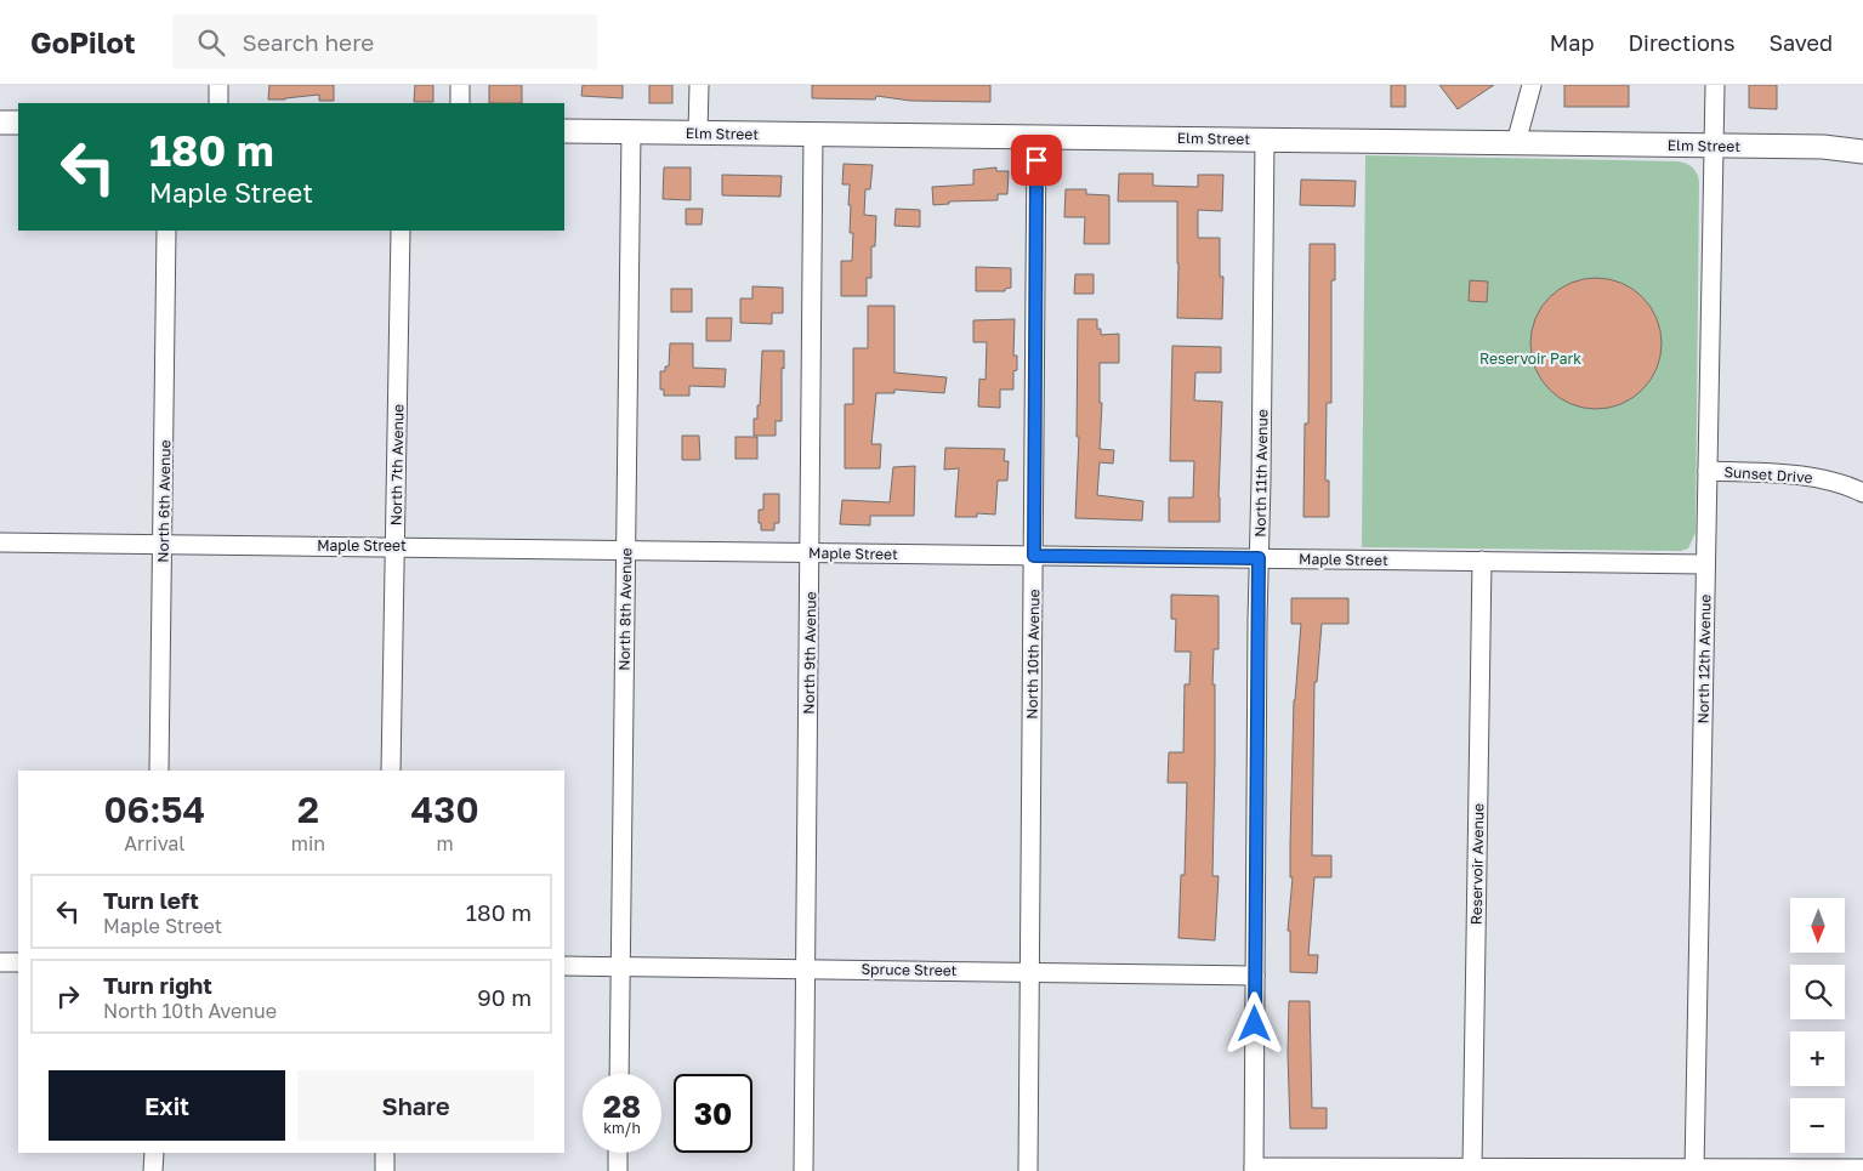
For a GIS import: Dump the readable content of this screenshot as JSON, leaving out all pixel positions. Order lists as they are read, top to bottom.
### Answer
{
  "streets": {
    "street": [
      "Elm Street",
      "North 7th Avenue",
      "North 11th Avenue",
      "Sunset Drive",
      "North 6th Avenue",
      "Maple Street",
      "North 8th Avenue",
      "North 9th Avenue",
      "North 10th Avenue",
      "North 12th Avenue",
      "Reservoir Avenue",
      "Spruce Street"
    ]
  },
  "crossings": [
    ["Elm Street", "North 11th Avenue"],
    ["Elm Street", "North 8th Avenue"],
    ["Elm Street", "North 9th Avenue"],
    ["Elm Street", "North 10th Avenue"],
    ["Elm Street", "North 12th Avenue"],
    ["North 7th Avenue", "Maple Street"],
    ["North 11th Avenue", "Maple Street"],
    ["North 11th Avenue", "Spruce Street"],
    ["Sunset Drive", "North 12th Avenue"],
    ["North 6th Avenue", "Maple Street"],
    ["Maple Street", "North 8th Avenue"],
    ["Maple Street", "North 9th Avenue"],
    ["Maple Street", "North 10th Avenue"],
    ["Maple Street", "North 12th Avenue"],
    ["Maple Street", "Reservoir Avenue"],
    ["North 8th Avenue", "Spruce Street"],
    ["North 9th Avenue", "Spruce Street"],
    ["North 10th Avenue", "Spruce Street"]
  ],
  "parks": ["Reservoir Park"],
  "north": "bottom",
  "page": {
    "header": "GoPilot",
    "search": "Search here",
    "nav": ["Map", "Directions", "Saved"],
    "turn": ["180 m", "Maple Street"],
    "eta": [
      "06:54",
      "Arrival",
      "2",
      "min",
      "430",
      "m"
    ],
    "list": [
      {
        "name": "Turn left",
        "note": "Maple Street",
        "value": "180 m"
      },
      {
        "name": "Turn right",
        "note": "North 10th Avenue",
        "value": "90 m"
      }
    ],
    "map_buttons": ["+", "−"],
    "buttons": ["Exit", "Share"],
    "speed": "28 km/h",
    "limit": "30"
  }
}
